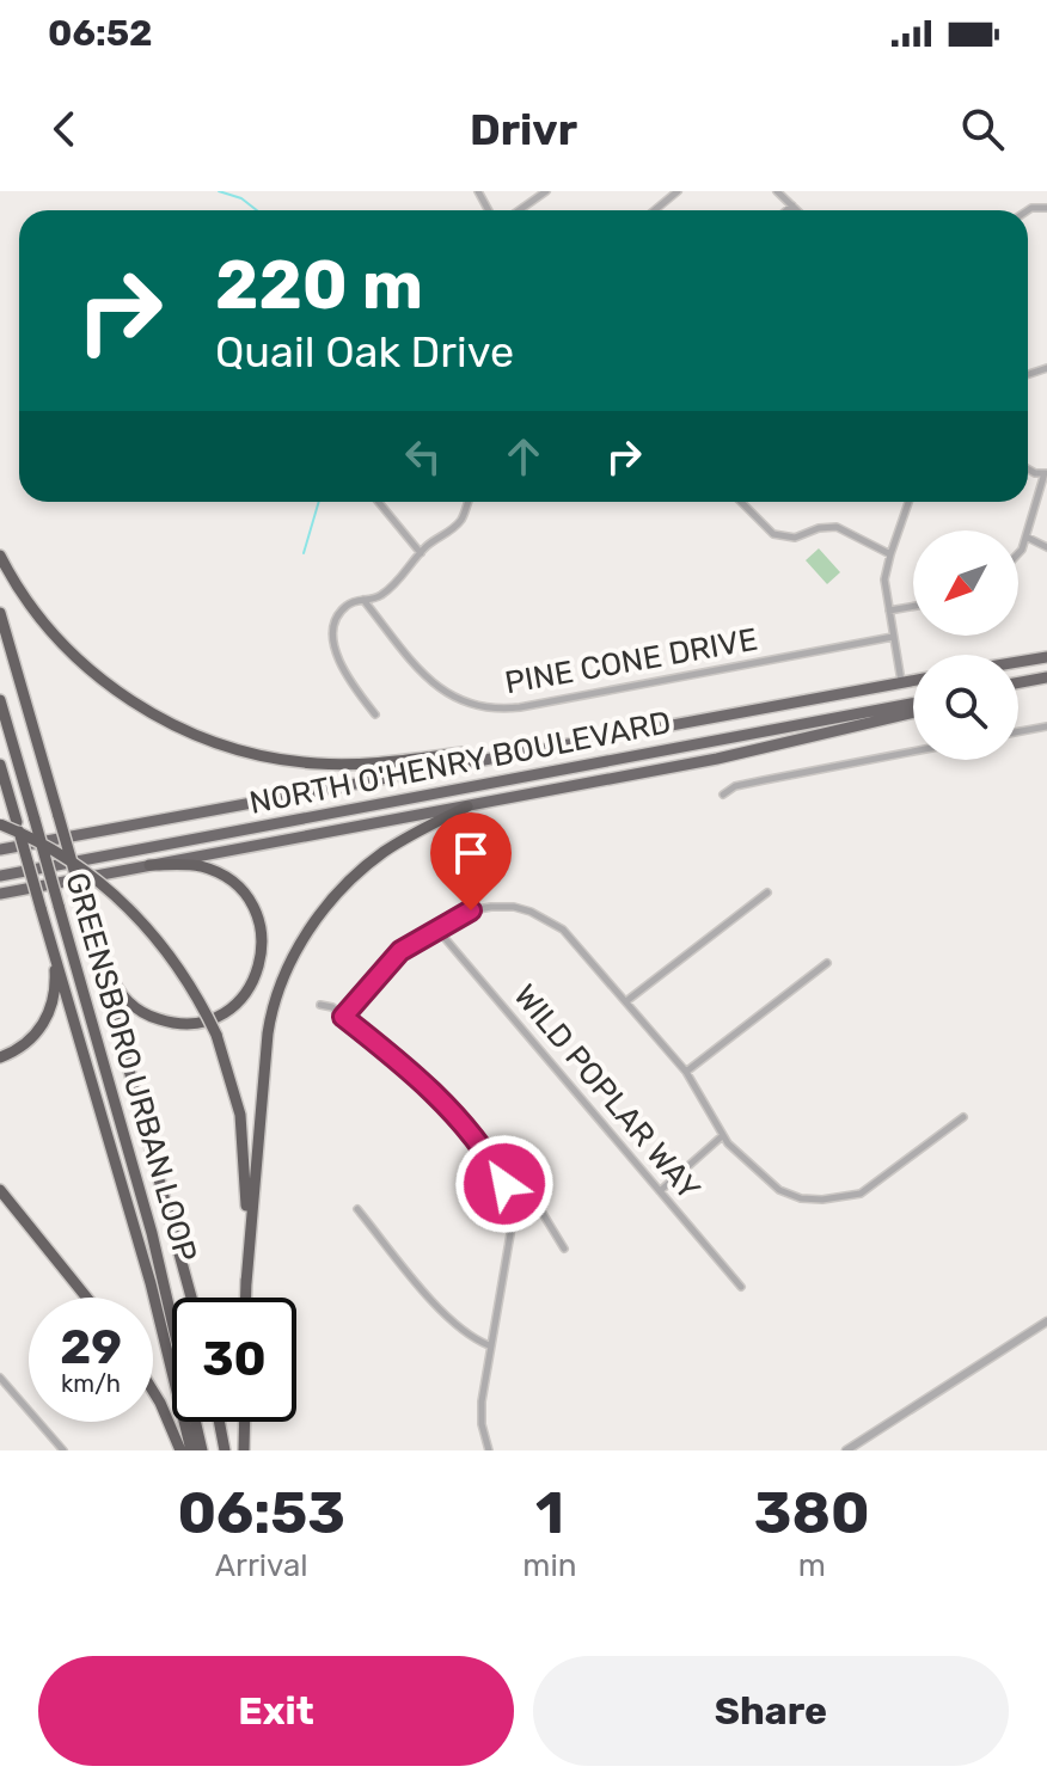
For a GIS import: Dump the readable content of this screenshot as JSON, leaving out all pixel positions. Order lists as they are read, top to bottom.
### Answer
{
  "streets": {
    "highway": ["NORTH O'HENRY BOULEVARD", "GREENSBORO URBAN LOOP"],
    "street": ["PINE CONE DRIVE", "WILD POPLAR WAY"]
  },
  "north": "bottom left",
  "page": {
    "status": "06:52",
    "header": "Drivr",
    "turn": ["220 m", "Quail Oak Drive"],
    "speed": "29 km/h",
    "limit": "30",
    "eta": [
      "06:53",
      "Arrival",
      "1",
      "min",
      "380",
      "m"
    ],
    "buttons": ["Exit", "Share"]
  }
}
